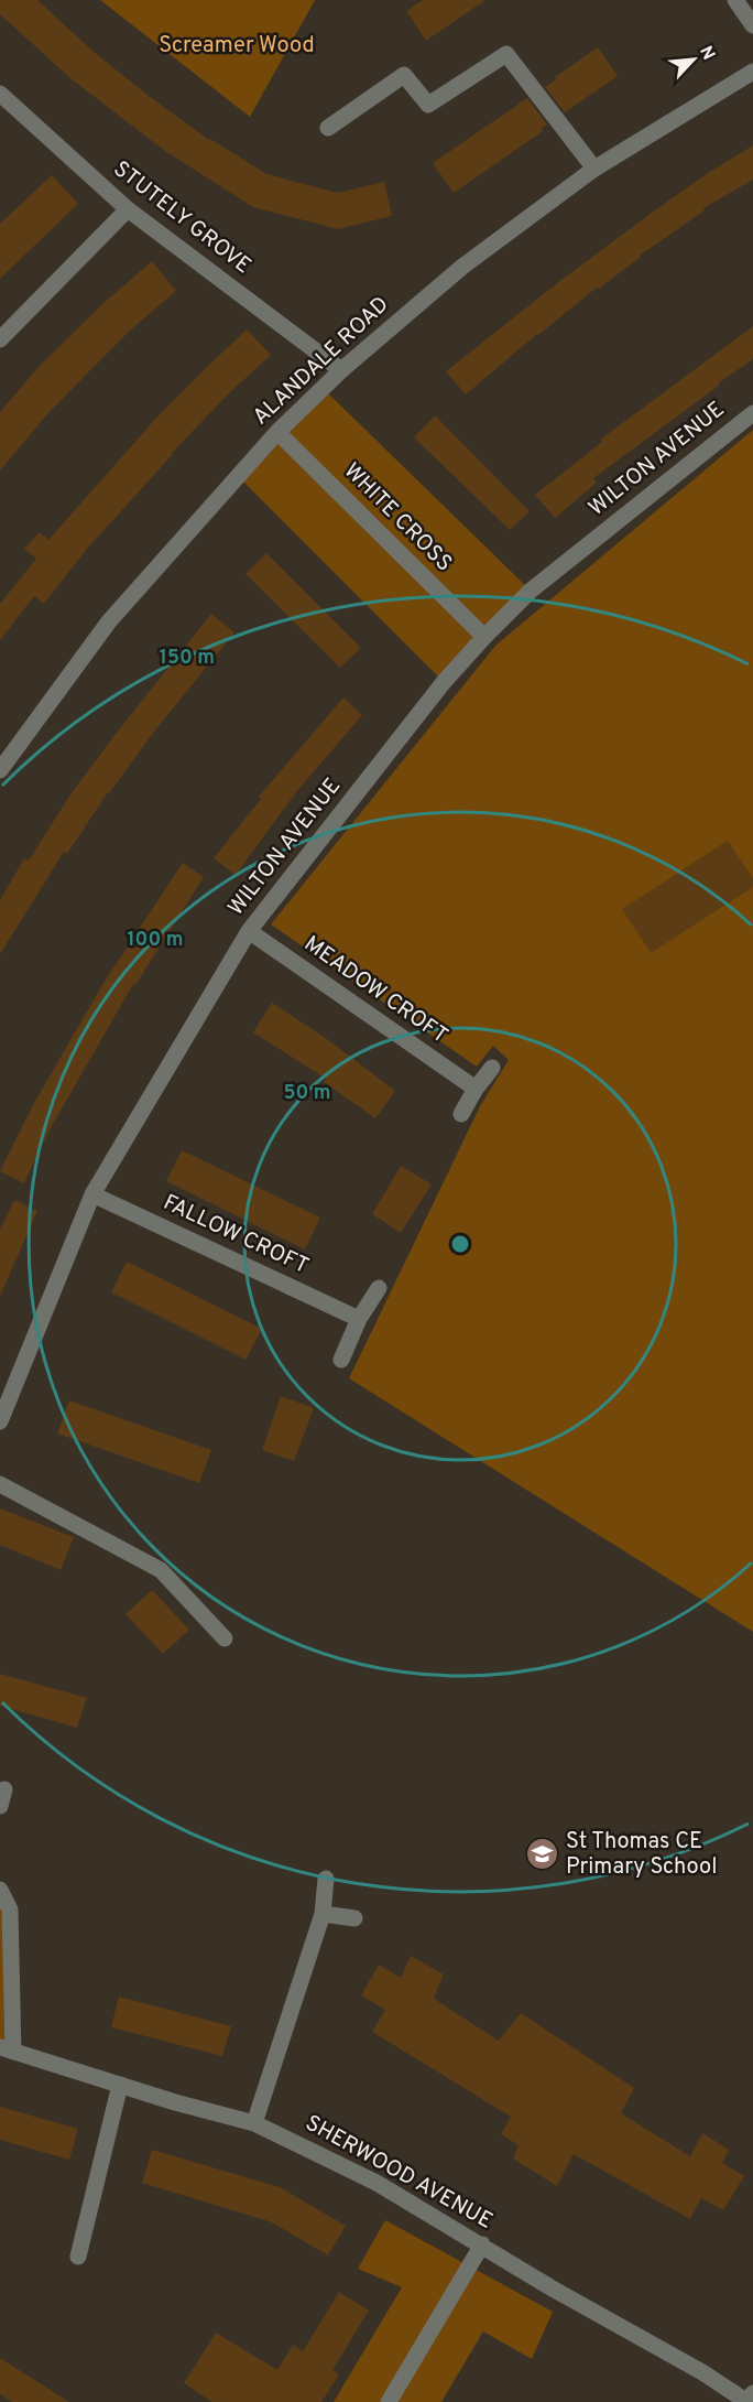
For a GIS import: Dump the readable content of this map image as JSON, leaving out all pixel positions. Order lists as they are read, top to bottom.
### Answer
{
  "streets": {
    "street": [
      "STUTELY GROVE",
      "ALANDALE ROAD",
      "WILTON AVENUE",
      "WHITE CROSS",
      "MEADOW CROFT",
      "FALLOW CROFT",
      "SHERWOOD AVENUE"
    ]
  },
  "crossings": [
    ["STUTELY GROVE", "ALANDALE ROAD"],
    ["ALANDALE ROAD", "WHITE CROSS"],
    ["WILTON AVENUE", "WHITE CROSS"],
    ["WILTON AVENUE", "MEADOW CROFT"],
    ["WILTON AVENUE", "FALLOW CROFT"]
  ],
  "parks": ["Screamer Wood"],
  "places": {
    "school or university": ["St Thomas CE Primary School"]
  },
  "north": "top right",
  "rings": ["150 m", "100 m", "50 m"]
}
